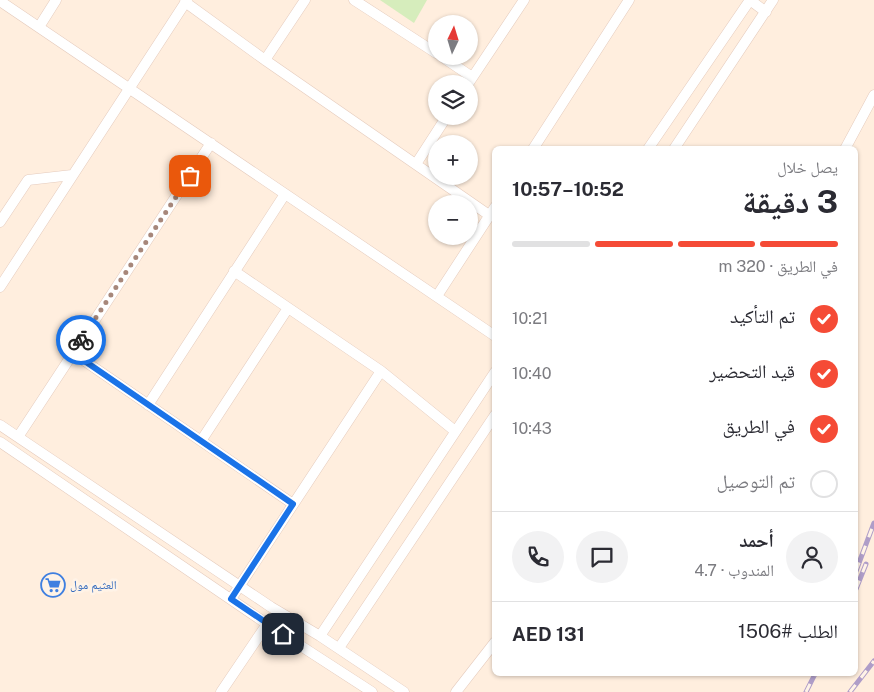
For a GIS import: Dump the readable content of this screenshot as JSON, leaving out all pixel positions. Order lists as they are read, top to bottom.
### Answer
{
  "places": {
    "supermarket": ["العثيم مول"]
  },
  "north": "top",
  "page": {
    "map_buttons": ["+", "−"],
    "heading": ["3 دقيقة", "يصل خلال", "10:52–10:57"],
    "panel": [
      "أحمد",
      "المندوب · 4.7",
      "الطلب #1506",
      "AED 131"
    ],
    "bar": "في الطريق · 320 m",
    "list": [
      ["تم التأكيد", "10:21"],
      ["قيد التحضير", "10:40"],
      ["في الطريق", "10:43"],
      "تم التوصيل"
    ]
  }
}
